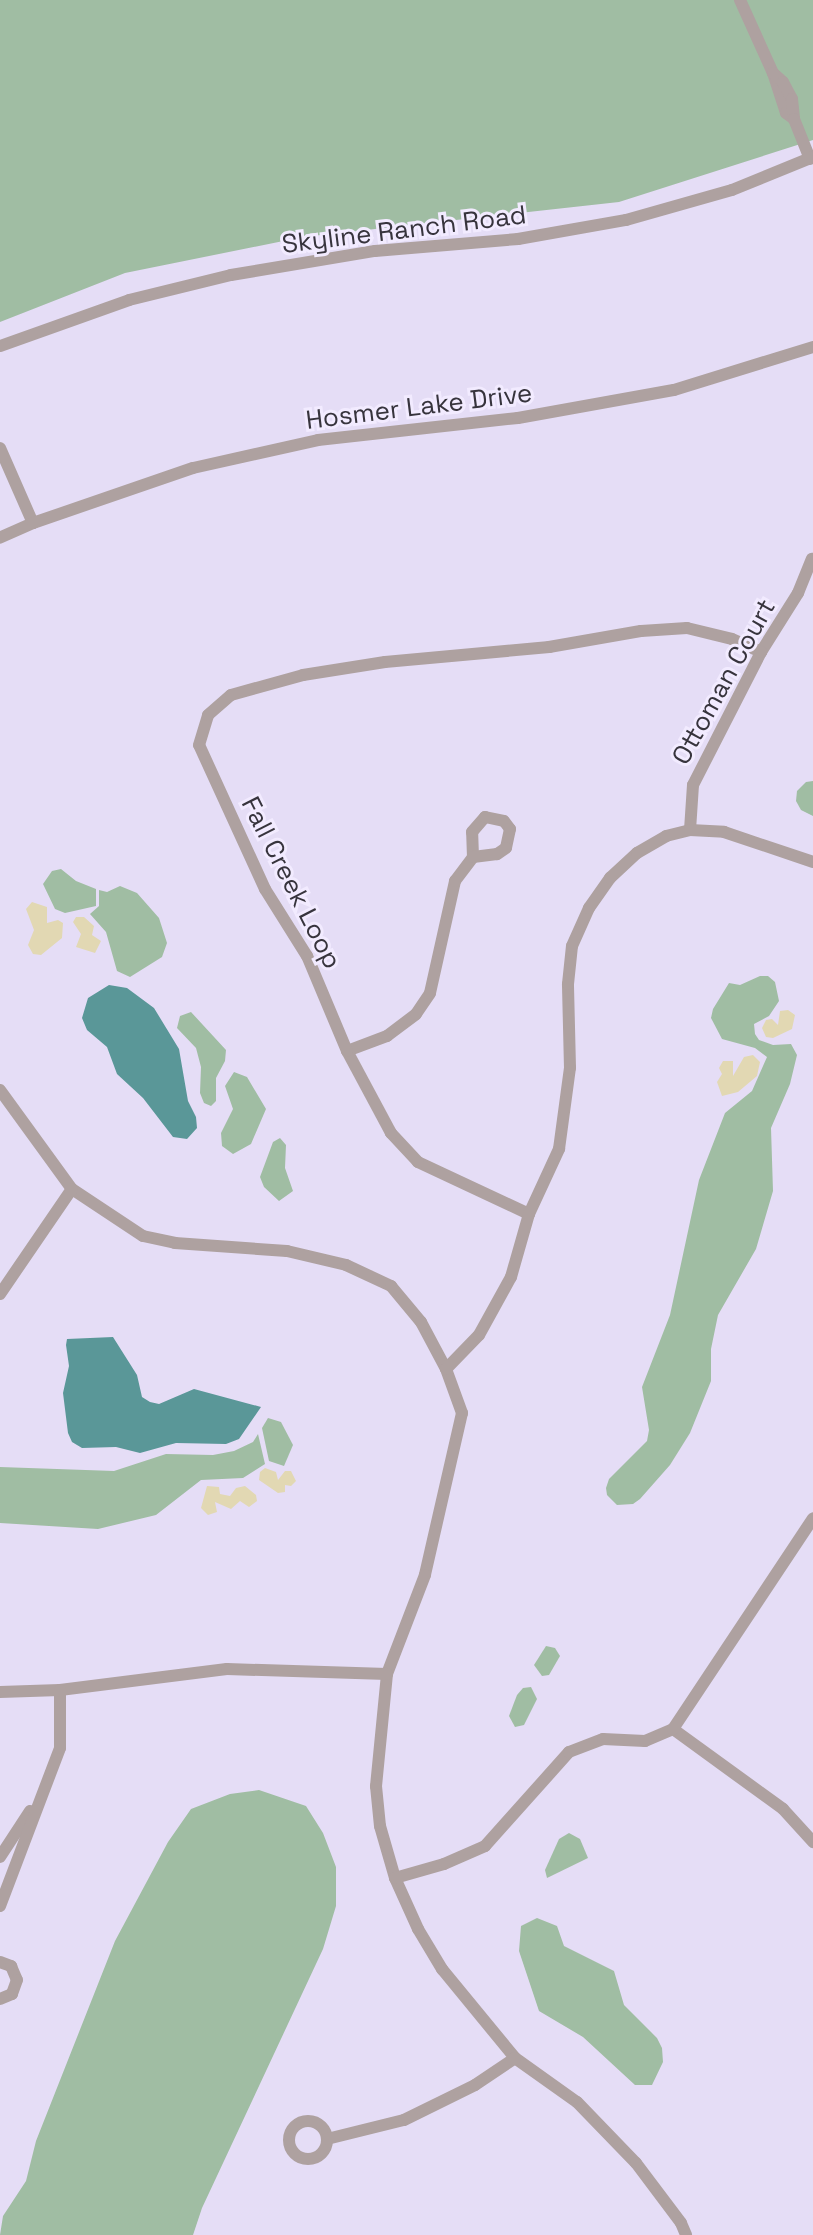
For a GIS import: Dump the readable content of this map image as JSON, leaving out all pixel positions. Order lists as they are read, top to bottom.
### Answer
{
  "streets": {
    "street": [
      "Skyline Ranch Road",
      "Hosmer Lake Drive",
      "Ottoman Court",
      "Fall Creek Loop"
    ]
  },
  "crossings": [
    ["Ottoman Court", "Fall Creek Loop"]
  ]
}
